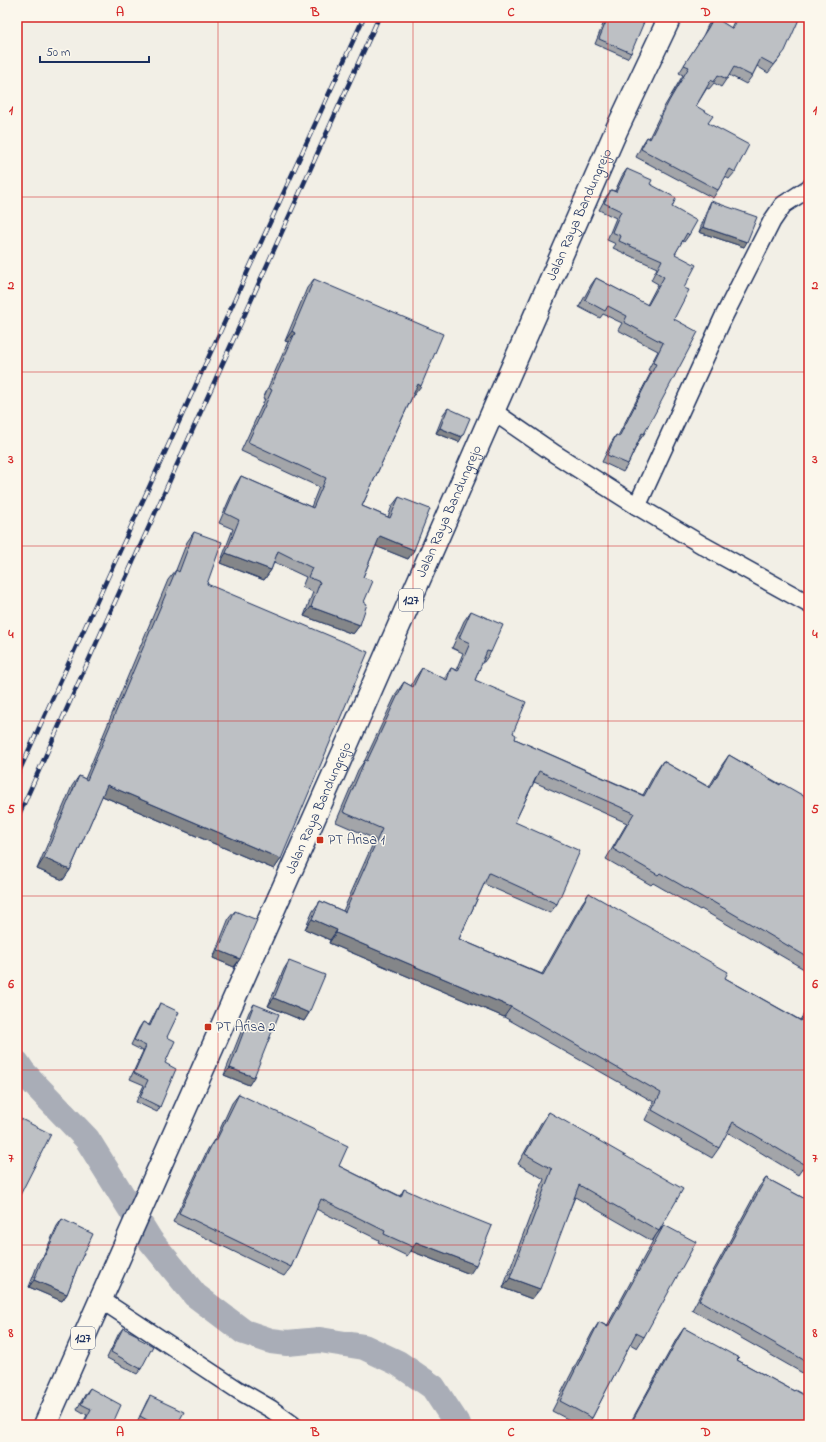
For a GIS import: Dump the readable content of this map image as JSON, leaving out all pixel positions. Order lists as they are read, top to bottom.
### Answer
{
  "streets": {
    "main road": ["Jalan Raya Bandungrejo", "127"]
  },
  "crossings": [
    ["Jalan Raya Bandungrejo", "127"]
  ],
  "places": {
    "transit": ["PT Arisa 1", "PT Arisa 2"]
  },
  "scale_bar": "50 m",
  "grid": {
    "columns": [
      "A",
      "B",
      "C",
      "D"
    ],
    "rows": [
      "1",
      "2",
      "3",
      "4",
      "5",
      "6",
      "7",
      "8"
    ]
  }
}
